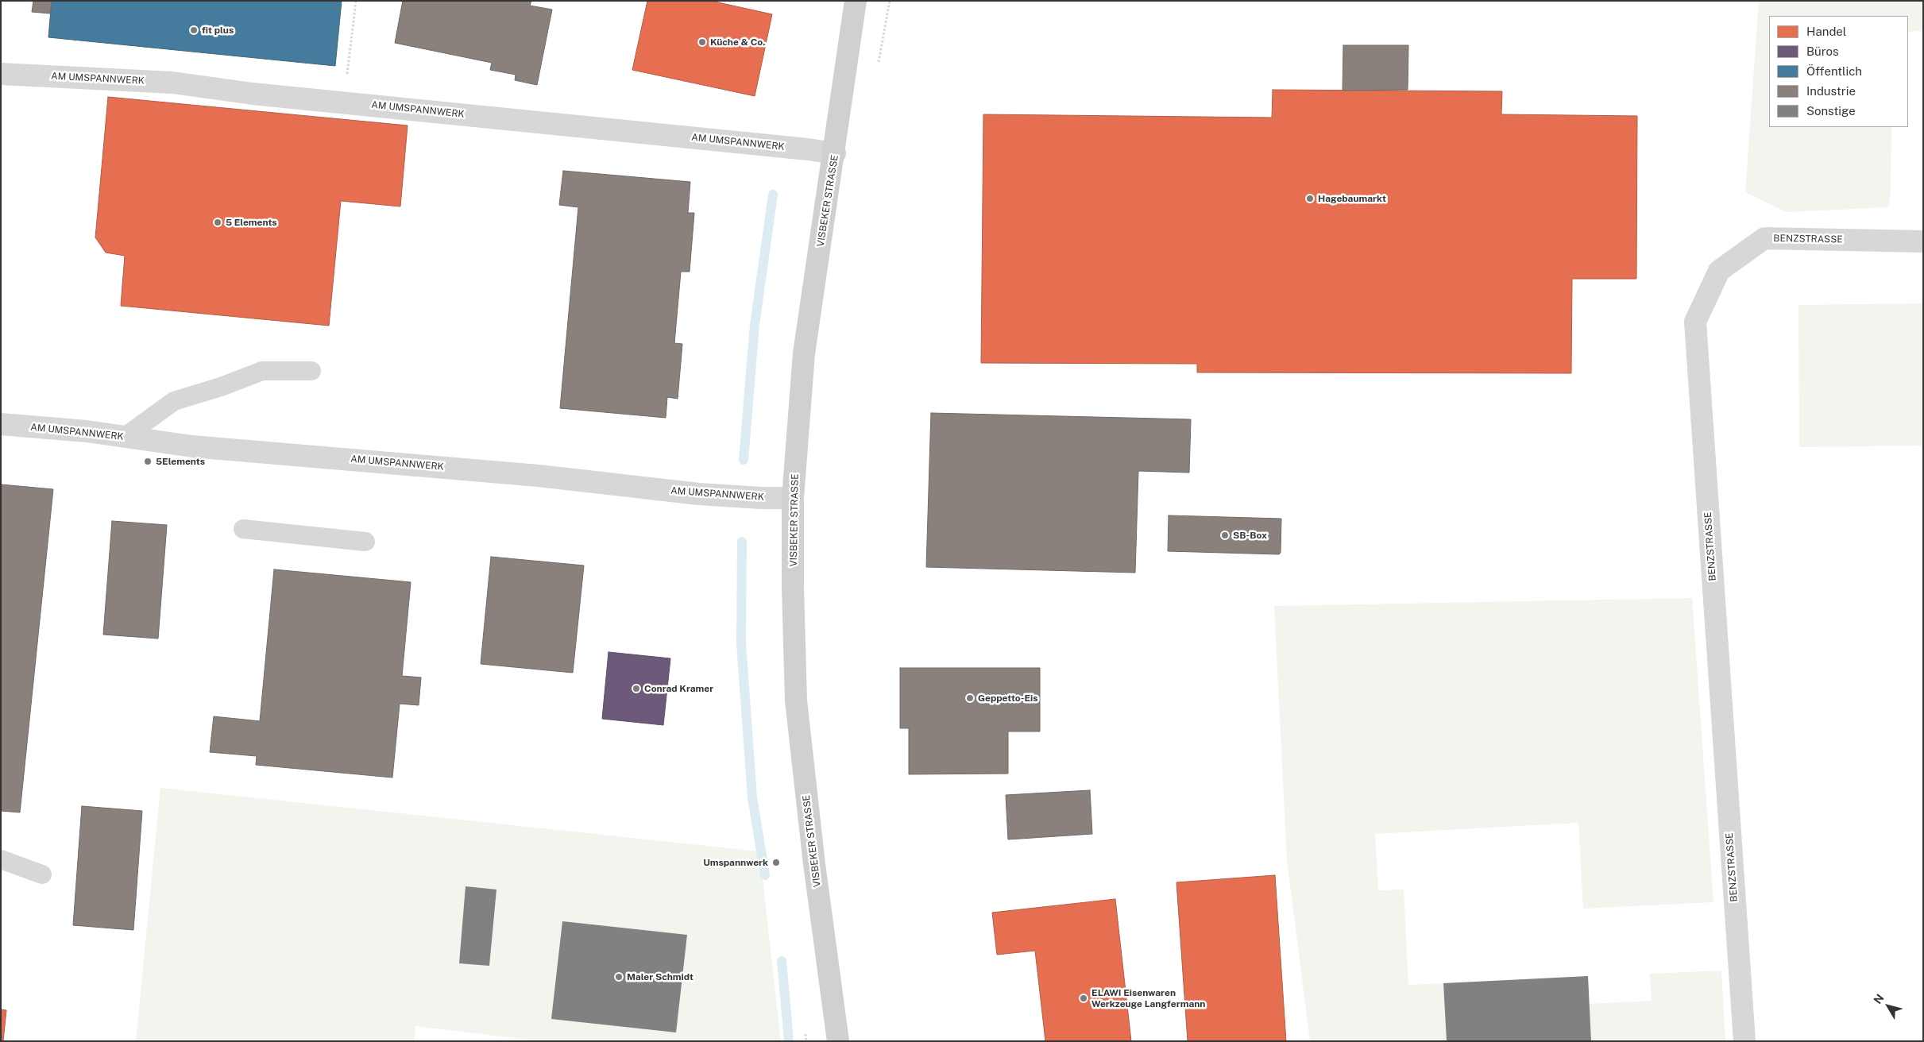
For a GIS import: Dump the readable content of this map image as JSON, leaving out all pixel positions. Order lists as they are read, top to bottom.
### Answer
{
  "streets": {
    "main road": ["VISBEKER STRASSE"],
    "street": ["AM UMSPANNWERK", "BENZSTRASSE"]
  },
  "crossings": [
    ["AM UMSPANNWERK", "VISBEKER STRASSE"]
  ],
  "places": [
    "fit plus",
    "Küche & Co.",
    "Hagebaumarkt",
    "5 Elements",
    "5Elements",
    "SB-Box",
    "Conrad Kramer",
    "Geppetto-Eis",
    "Umspannwerk",
    "Maler Schmidt",
    "ELAWI Eisenwaren Werkzeuge Langfermann"
  ],
  "legend": [
    "Handel",
    "Büros",
    "Öffentlich",
    "Industrie",
    "Sonstige"
  ],
  "north": "top left"
}
